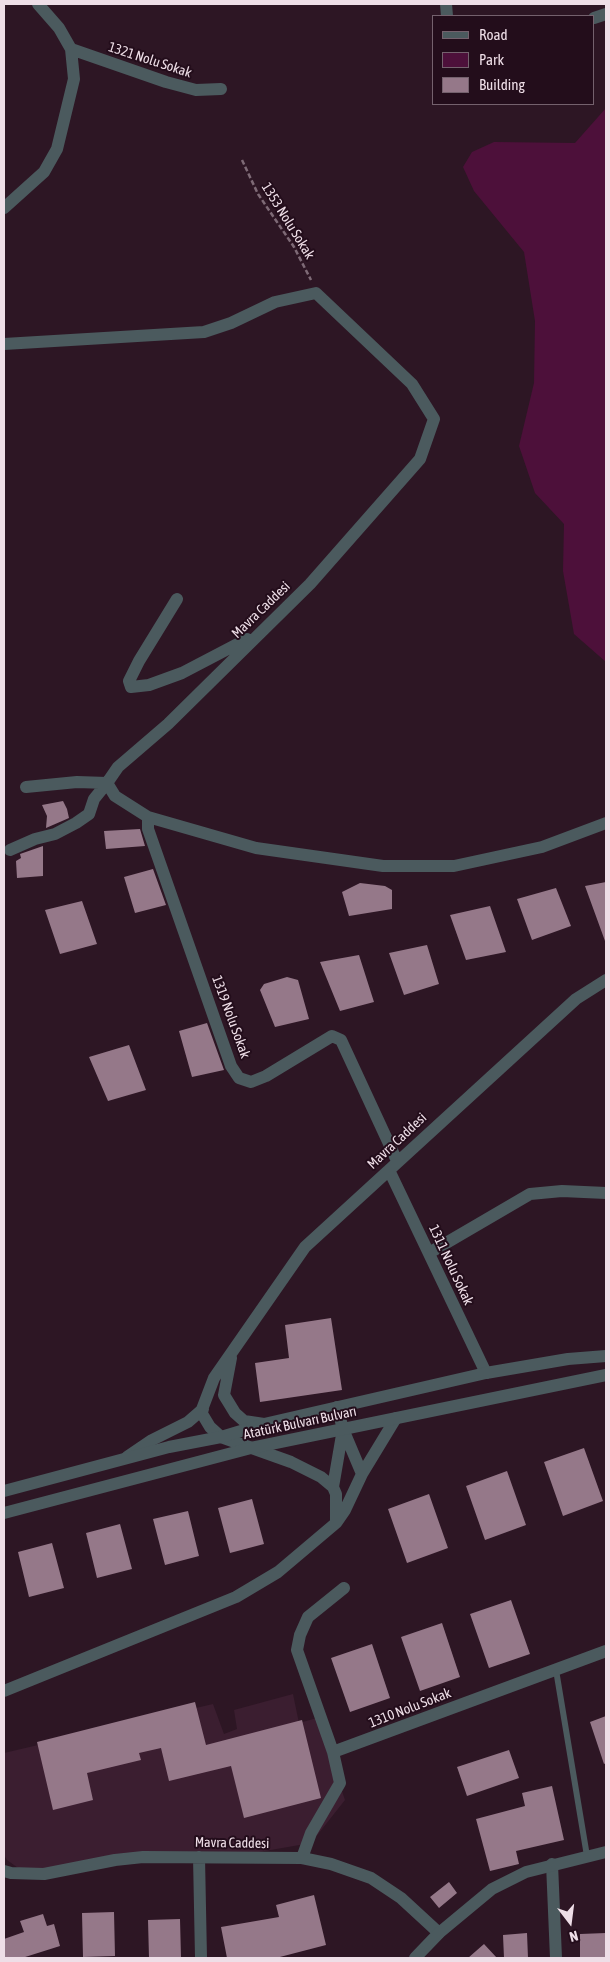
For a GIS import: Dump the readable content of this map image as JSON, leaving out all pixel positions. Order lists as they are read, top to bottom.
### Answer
{
  "streets": {
    "street": [
      "1321 Nolu Sokak",
      "Mavra Caddesi",
      "1319 Nolu Sokak",
      "1311 Nolu Sokak",
      "Atatürk Bulvarı Bulvarı",
      "1310 Nolu Sokak"
    ],
    "path": ["1353 Nolu Sokak"]
  },
  "crossings": [
    ["1353 Nolu Sokak", "Mavra Caddesi"],
    ["Mavra Caddesi", "1319 Nolu Sokak"],
    ["Mavra Caddesi", "1311 Nolu Sokak"],
    ["Mavra Caddesi", "Atatürk Bulvarı Bulvarı"],
    ["1319 Nolu Sokak", "1311 Nolu Sokak"],
    ["1311 Nolu Sokak", "Atatürk Bulvarı Bulvarı"]
  ],
  "legend": ["Road", "Park", "Building"],
  "north": "bottom"
}
